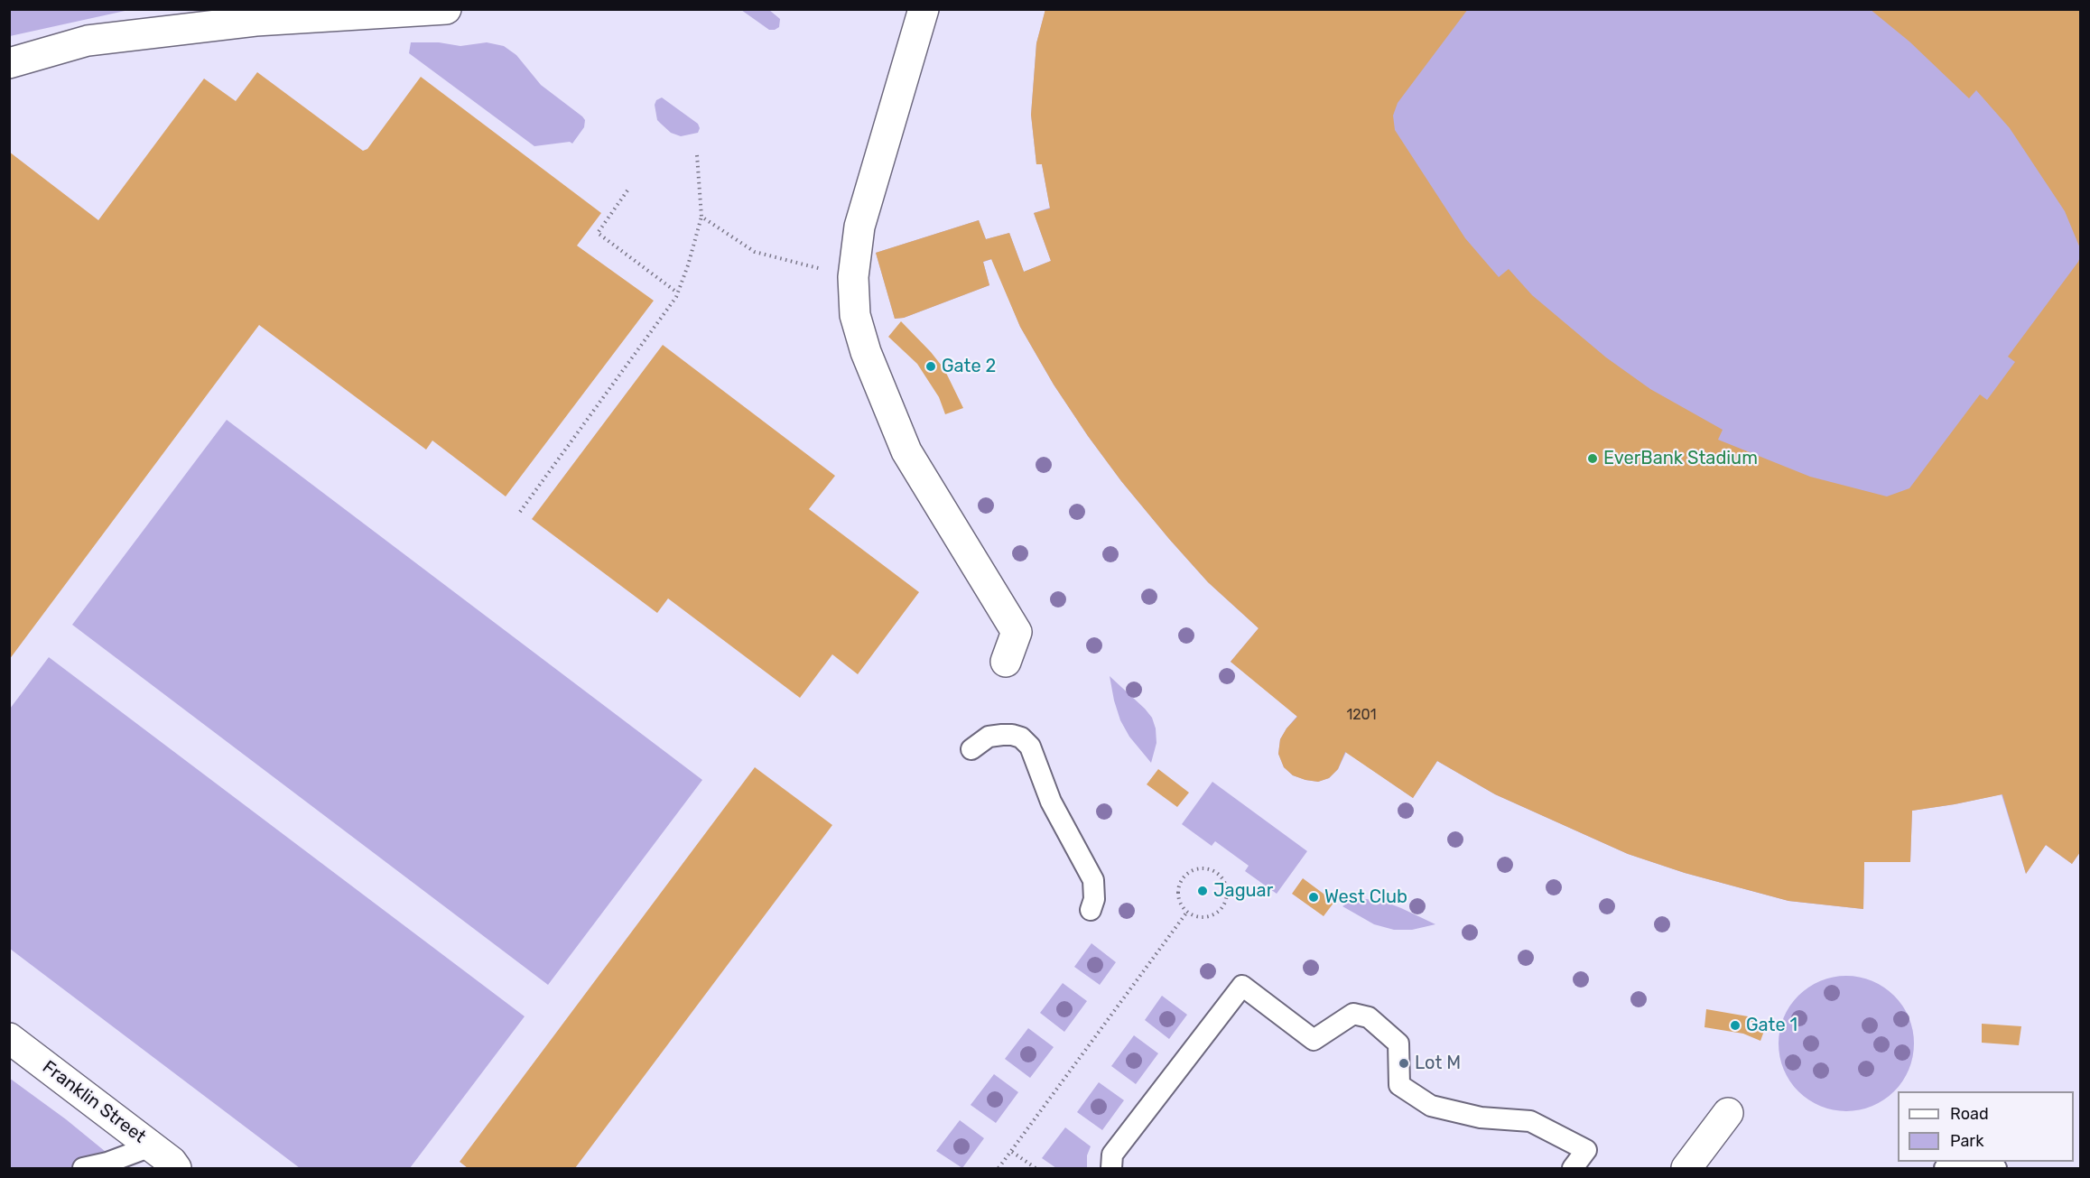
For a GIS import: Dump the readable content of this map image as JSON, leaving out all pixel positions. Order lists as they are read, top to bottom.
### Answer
{
  "streets": {
    "street": ["Franklin Street"]
  },
  "places": [
    "Gate 2",
    "EverBank Stadium",
    "Jaguar",
    "West Club",
    "Gate 1",
    "Lot M"
  ],
  "house_numbers": ["1201"],
  "legend": ["Road", "Park"]
}
